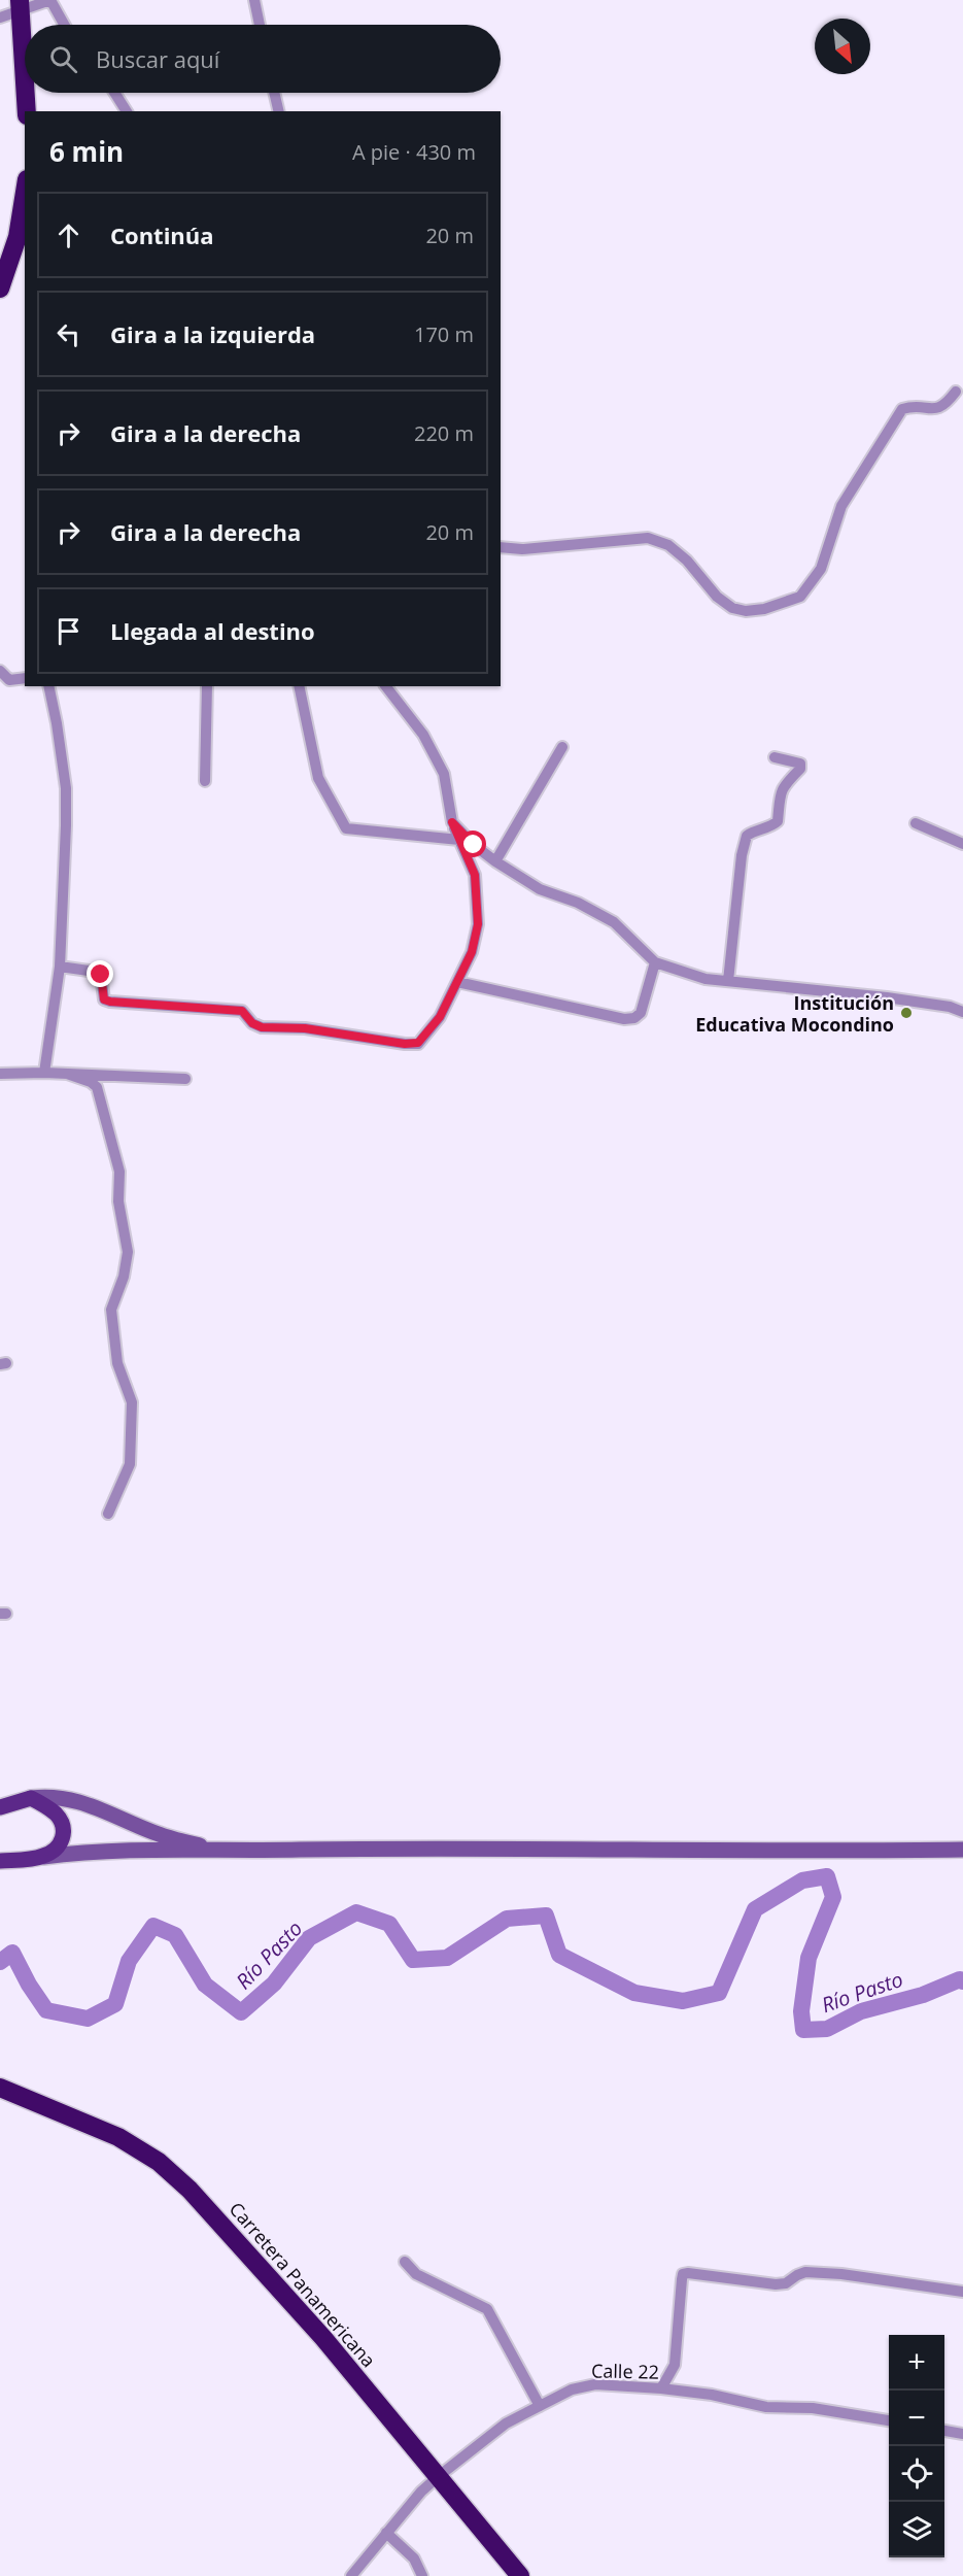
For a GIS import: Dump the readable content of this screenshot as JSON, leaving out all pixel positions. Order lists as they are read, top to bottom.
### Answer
{
  "streets": {
    "highway": ["Carretera Panamericana"],
    "street": ["Calle 22"]
  },
  "crossings": [
    ["Carretera Panamericana", "Calle 22"]
  ],
  "water": ["Río Pasto"],
  "places": ["Institución Educativa Mocondino"],
  "north": "bottom right",
  "page": {
    "search": "Buscar aquí",
    "heading": ["6 min", "A pie · 430 m"],
    "list": [
      ["Continúa", "20 m"],
      ["Gira a la izquierda", "170 m"],
      ["Gira a la derecha", "220 m"],
      ["Gira a la derecha", "20 m"],
      "Llegada al destino"
    ],
    "map_buttons": ["+", "−"]
  }
}
